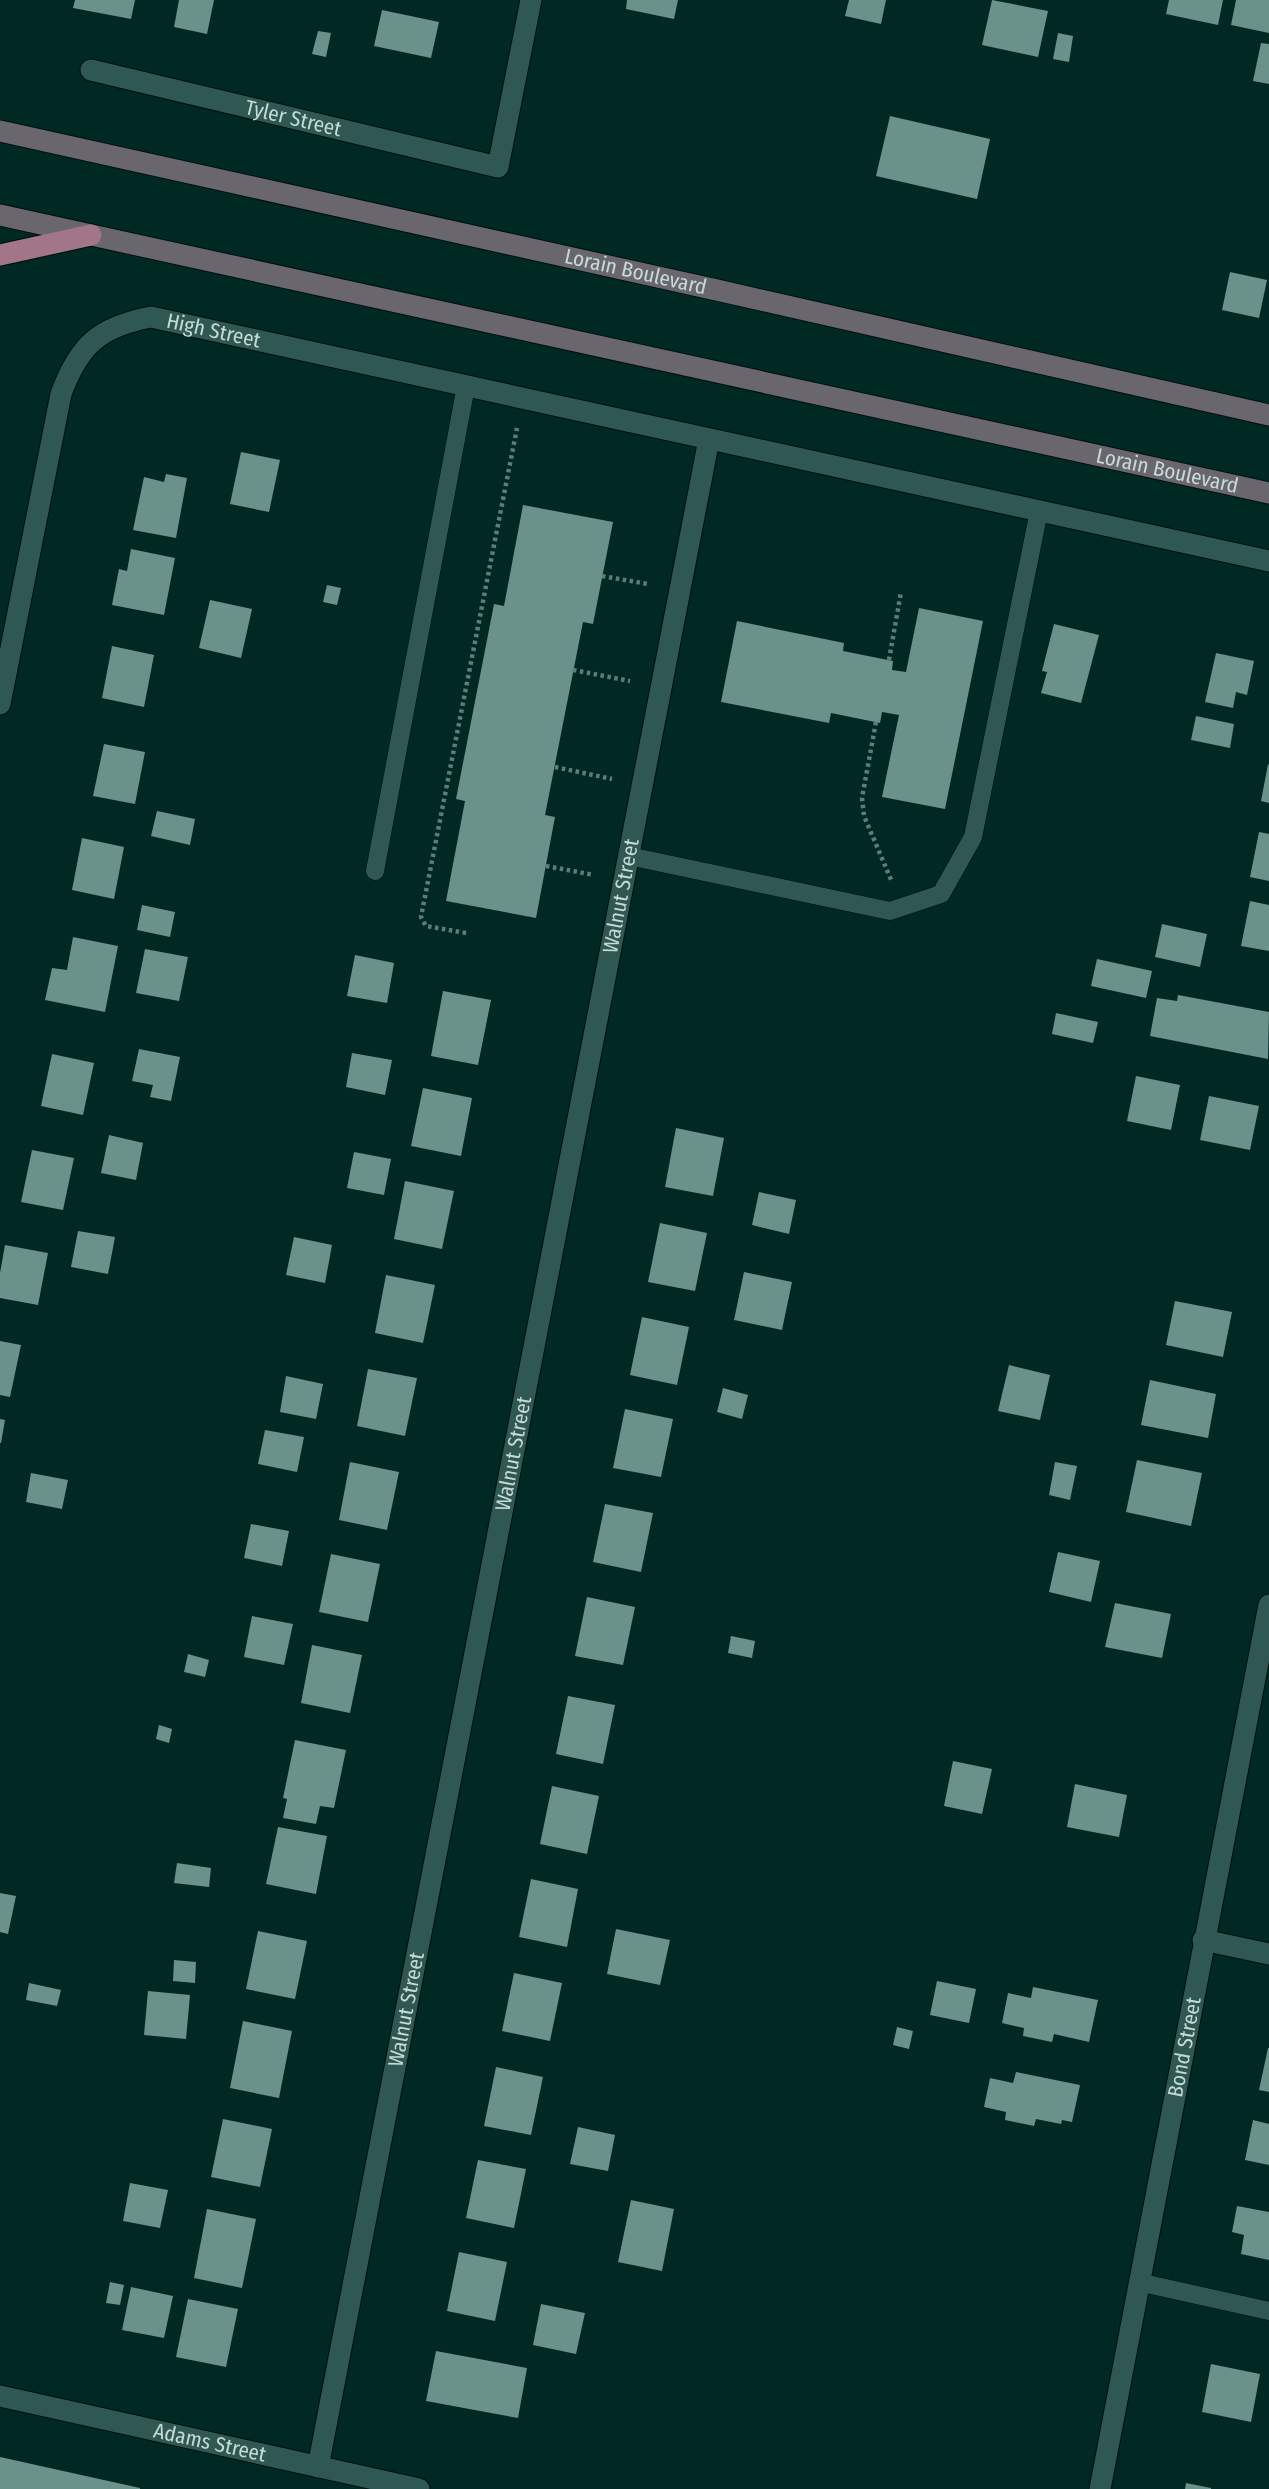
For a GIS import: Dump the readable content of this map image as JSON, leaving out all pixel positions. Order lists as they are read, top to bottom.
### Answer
{
  "streets": {
    "main road": ["Lorain Boulevard"],
    "street": [
      "Tyler Street",
      "High Street",
      "Walnut Street",
      "Bond Street",
      "Adams Street"
    ]
  },
  "crossings": [
    ["High Street", "Walnut Street"],
    ["Walnut Street", "Adams Street"]
  ]
}
